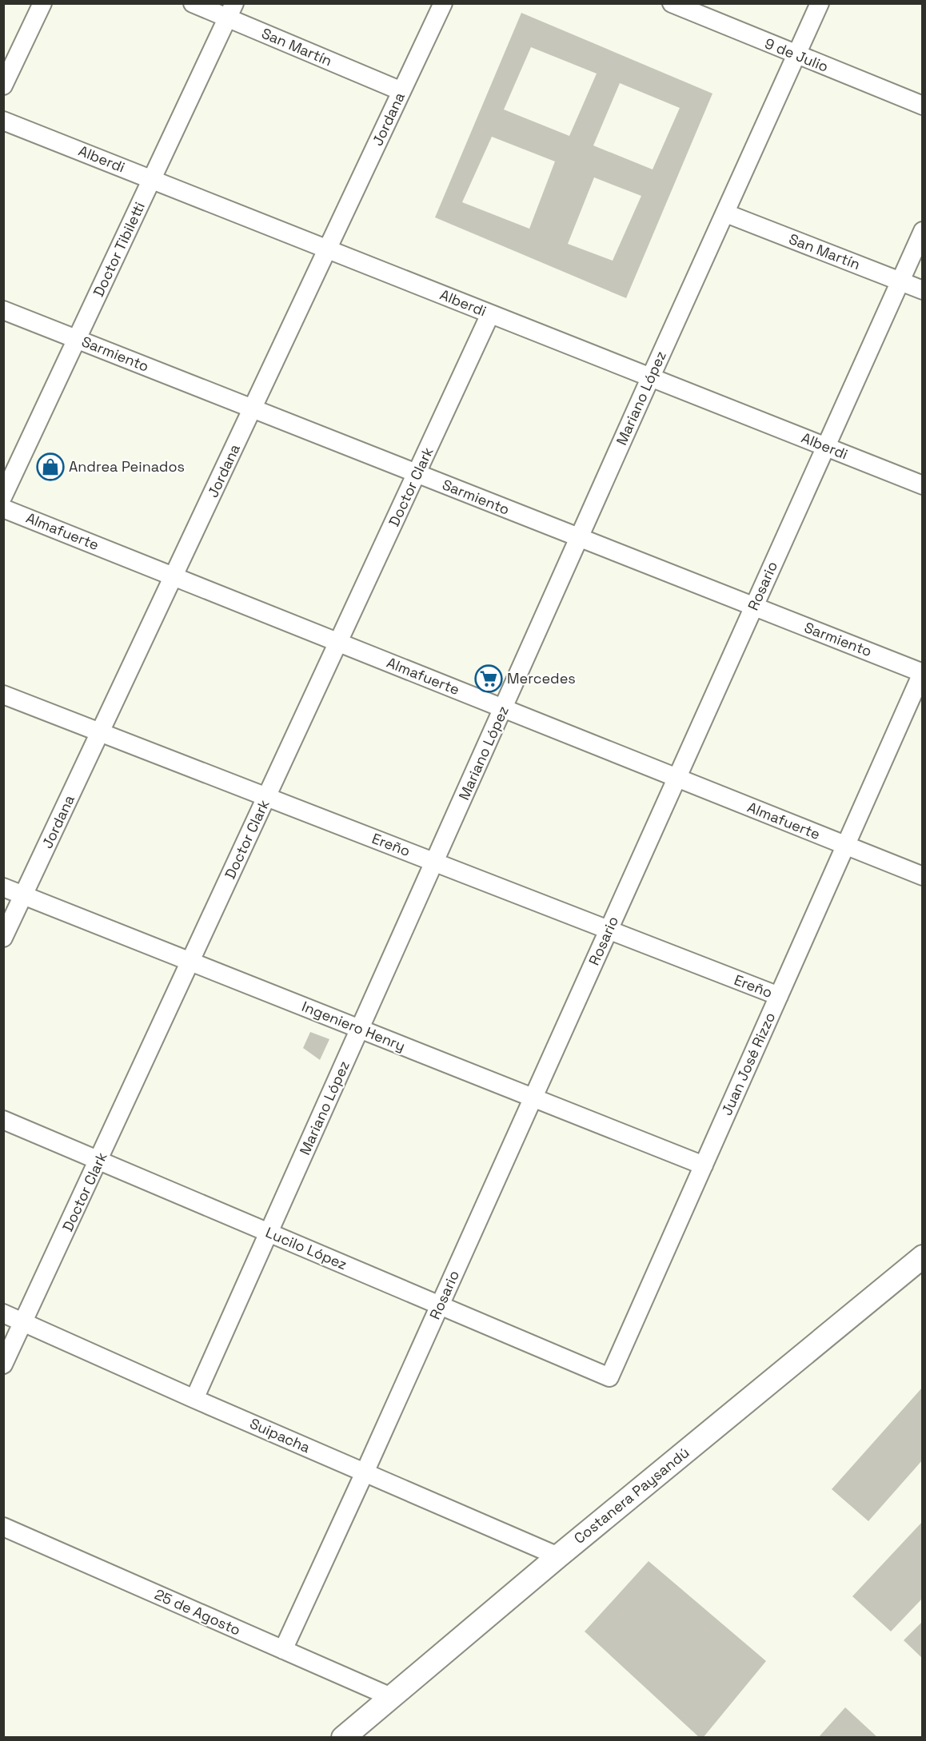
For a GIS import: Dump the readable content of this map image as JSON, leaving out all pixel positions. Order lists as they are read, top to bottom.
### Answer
{
  "streets": {
    "main road": ["Costanera Paysandú"],
    "street": [
      "San Martín",
      "9 de Julio",
      "Jordana",
      "Alberdi",
      "Doctor Tibiletti",
      "Sarmiento",
      "Mariano López",
      "Doctor Clark",
      "Almafuerte",
      "Rosario",
      "Ereño",
      "Ingeniero Henry",
      "Juan José Rizzo",
      "Lucilo López",
      "Suipacha",
      "25 de Agosto"
    ]
  },
  "crossings": [
    ["San Martín", "Jordana"],
    ["San Martín", "Doctor Tibiletti"],
    ["San Martín", "Mariano López"],
    ["San Martín", "Rosario"],
    ["9 de Julio", "Mariano López"],
    ["Jordana", "Alberdi"],
    ["Jordana", "Sarmiento"],
    ["Jordana", "Almafuerte"],
    ["Jordana", "Ereño"],
    ["Jordana", "Ingeniero Henry"],
    ["Alberdi", "Doctor Tibiletti"],
    ["Alberdi", "Mariano López"],
    ["Alberdi", "Doctor Clark"],
    ["Alberdi", "Rosario"],
    ["Doctor Tibiletti", "Sarmiento"],
    ["Sarmiento", "Mariano López"],
    ["Sarmiento", "Doctor Clark"],
    ["Sarmiento", "Rosario"],
    ["Sarmiento", "Juan José Rizzo"],
    ["Mariano López", "Almafuerte"],
    ["Mariano López", "Ereño"],
    ["Mariano López", "Ingeniero Henry"],
    ["Mariano López", "Lucilo López"],
    ["Mariano López", "Suipacha"],
    ["Doctor Clark", "Almafuerte"],
    ["Doctor Clark", "Ereño"],
    ["Doctor Clark", "Ingeniero Henry"],
    ["Doctor Clark", "Lucilo López"],
    ["Doctor Clark", "Suipacha"],
    ["Almafuerte", "Rosario"],
    ["Almafuerte", "Juan José Rizzo"],
    ["Rosario", "Ereño"],
    ["Rosario", "Ingeniero Henry"],
    ["Rosario", "Lucilo López"],
    ["Rosario", "Suipacha"],
    ["Rosario", "25 de Agosto"],
    ["Ereño", "Juan José Rizzo"],
    ["Ingeniero Henry", "Juan José Rizzo"],
    ["Juan José Rizzo", "Lucilo López"],
    ["Suipacha", "Costanera Paysandú"],
    ["Costanera Paysandú", "25 de Agosto"]
  ],
  "places": {
    "shop": ["Andrea Peinados"],
    "supermarket": ["Mercedes"]
  }
}
